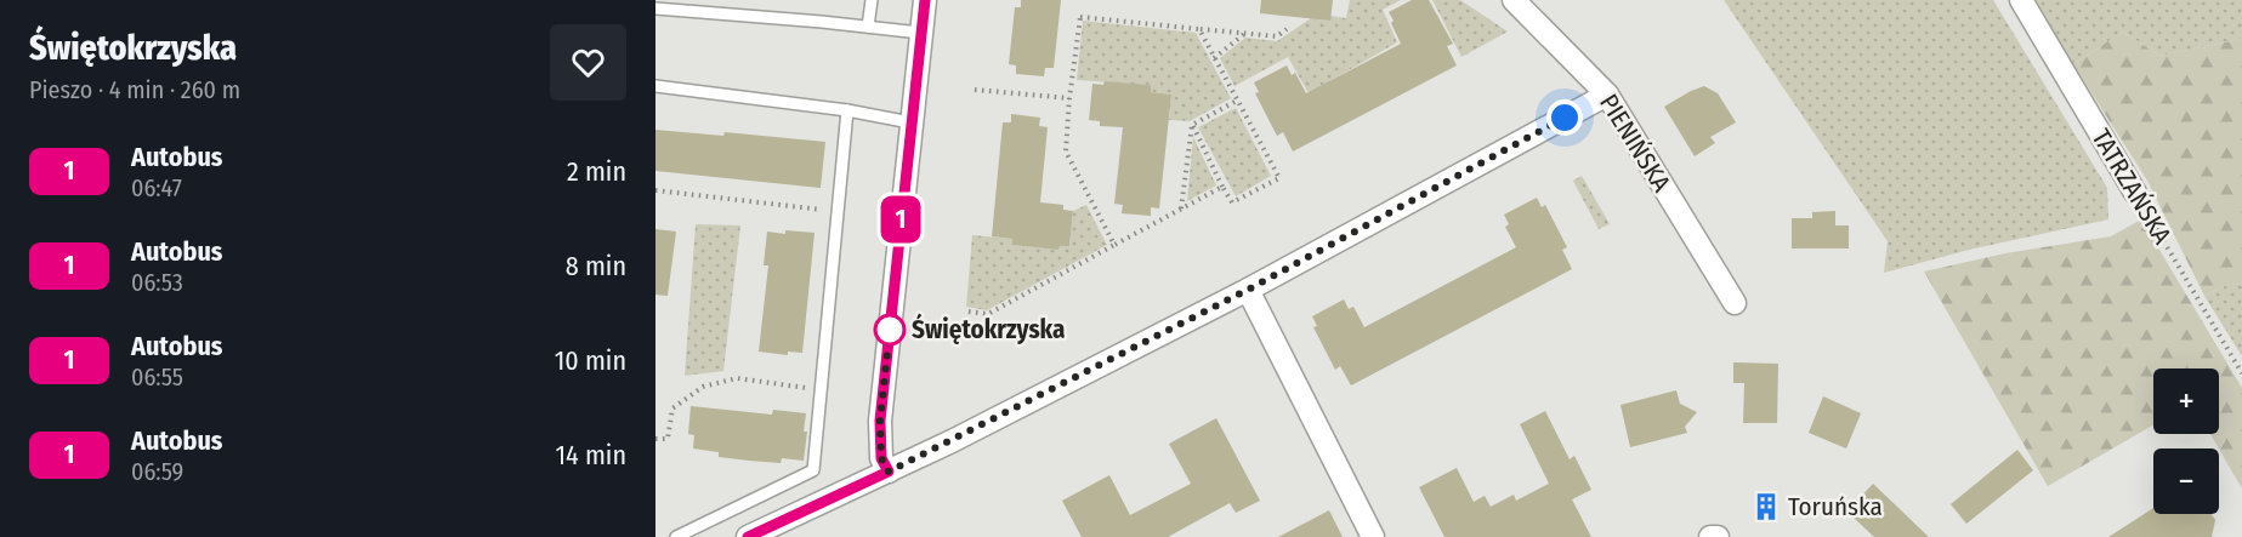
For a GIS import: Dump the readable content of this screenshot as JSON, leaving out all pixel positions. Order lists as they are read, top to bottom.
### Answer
{
  "streets": {
    "street": ["PIENIŃSKA", "TATRZAŃSKA"]
  },
  "places": {
    "other": ["Świętokrzyska"],
    "building": ["Toruńska"]
  },
  "lines": ["bus line 1"],
  "page": {
    "heading": ["Świętokrzyska", "Pieszo · 4 min · 260 m"],
    "on_map": "1",
    "list": [
      {
        "mark": "1",
        "name": "Autobus",
        "note": "06:47",
        "value": "2 min"
      },
      {
        "mark": "1",
        "name": "Autobus",
        "note": "06:53",
        "value": "8 min"
      },
      {
        "mark": "1",
        "name": "Autobus",
        "note": "06:55",
        "value": "10 min"
      },
      {
        "mark": "1",
        "name": "Autobus",
        "note": "06:59",
        "value": "14 min"
      }
    ],
    "map_buttons": ["+", "−"]
  }
}
